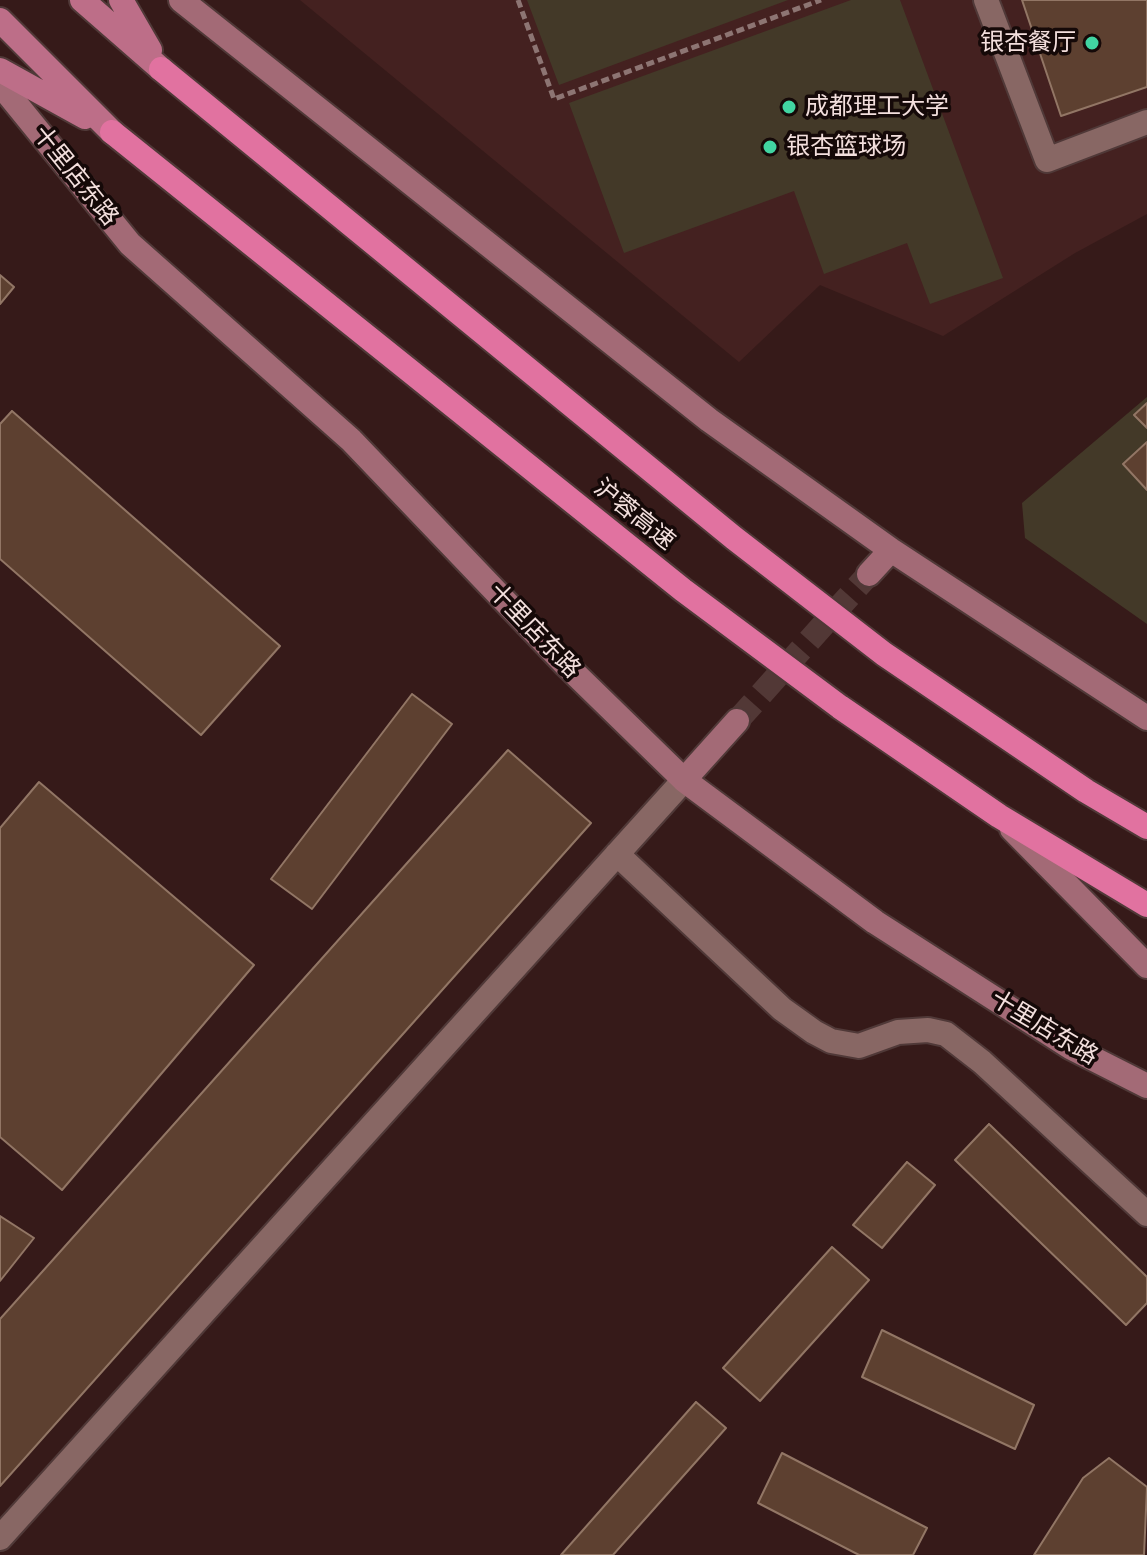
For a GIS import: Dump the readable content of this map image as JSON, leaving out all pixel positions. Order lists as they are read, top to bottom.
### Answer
{
  "streets": {
    "highway": ["沪蓉高速"],
    "street": ["十里店东路"]
  },
  "places": ["银杏餐厅", "成都理工大学", "银杏篮球场"]
}
